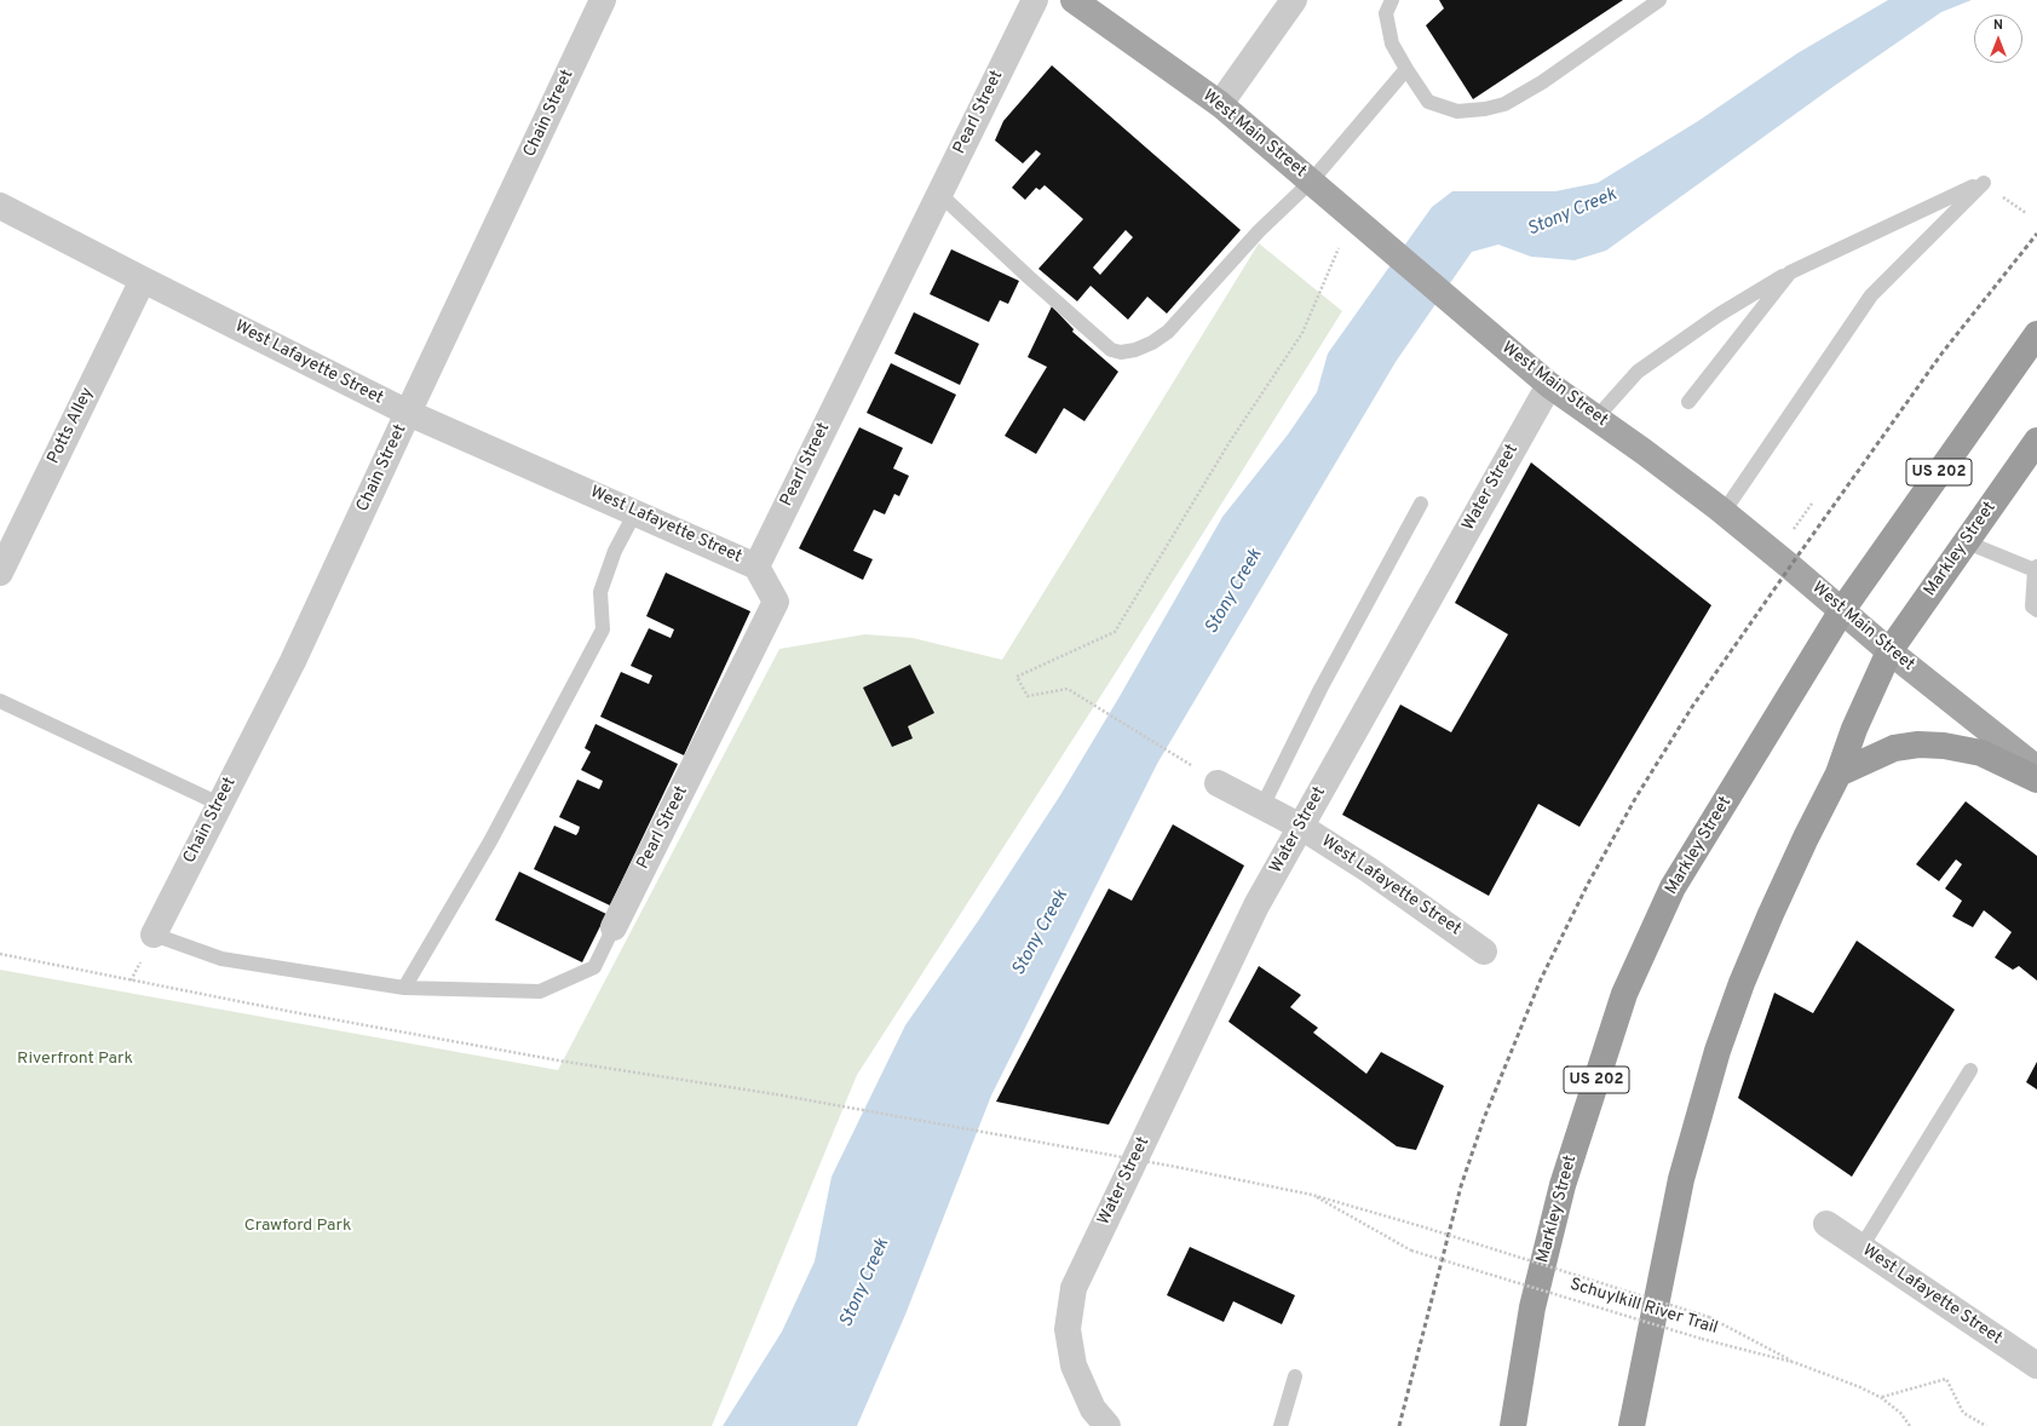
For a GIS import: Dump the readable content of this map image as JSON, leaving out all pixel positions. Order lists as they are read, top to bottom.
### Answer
{
  "streets": {
    "highway": ["US 202", "Markley Street"],
    "main road": ["West Main Street"],
    "street": [
      "Pearl Street",
      "Chain Street",
      "West Lafayette Street",
      "Potts Alley",
      "Water Street"
    ],
    "path": ["Schuylkill River Trail"]
  },
  "crossings": [
    ["Pearl Street", "West Lafayette Street"],
    ["Chain Street", "West Lafayette Street"],
    ["West Main Street", "Water Street"],
    ["West Main Street", "Markley Street"],
    ["West Lafayette Street", "Potts Alley"],
    ["West Lafayette Street", "Water Street"]
  ],
  "water": ["Stony Creek"],
  "parks": ["Riverfront Park", "Crawford Park"],
  "north": "top"
}
